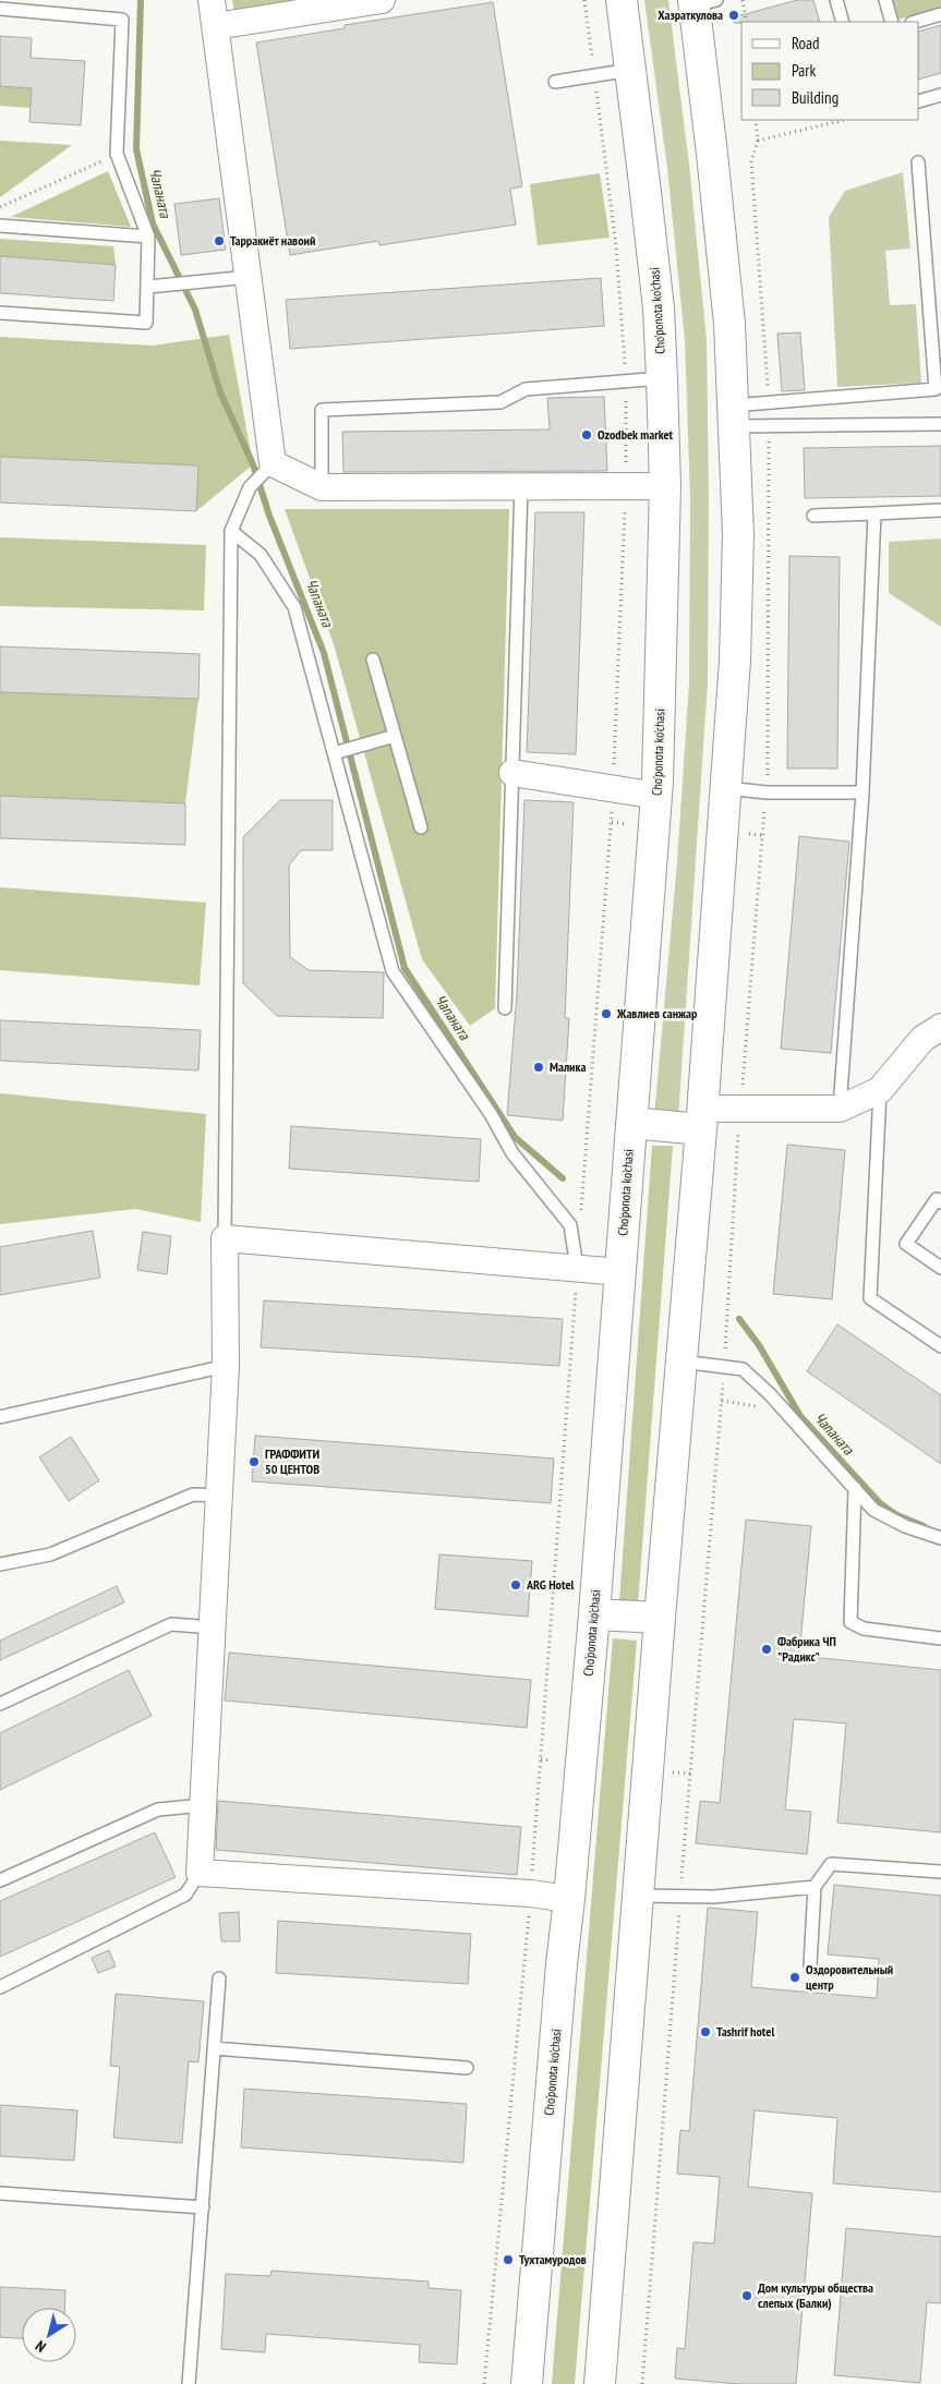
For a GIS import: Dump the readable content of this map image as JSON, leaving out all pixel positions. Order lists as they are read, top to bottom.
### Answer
{
  "streets": {
    "main road": ["Cho'ponota ko'chasi"]
  },
  "water": ["Чапаната"],
  "places": [
    "Хазраткулова",
    "Тарракиёт навоий",
    "Ozodbek market",
    "Жавлиев санжар",
    "Малика",
    "ГРАФФИТИ 50 ЦЕНТОВ",
    "ARG Hotel",
    "Фабрика ЧП \"Радикс\"",
    "Оздоровительный центр",
    "Tashrif hotel",
    "Тухтамуродов",
    "Дом культуры общества слепых (Балки)"
  ],
  "legend": ["Road", "Park", "Building"],
  "north": "bottom left"
}
